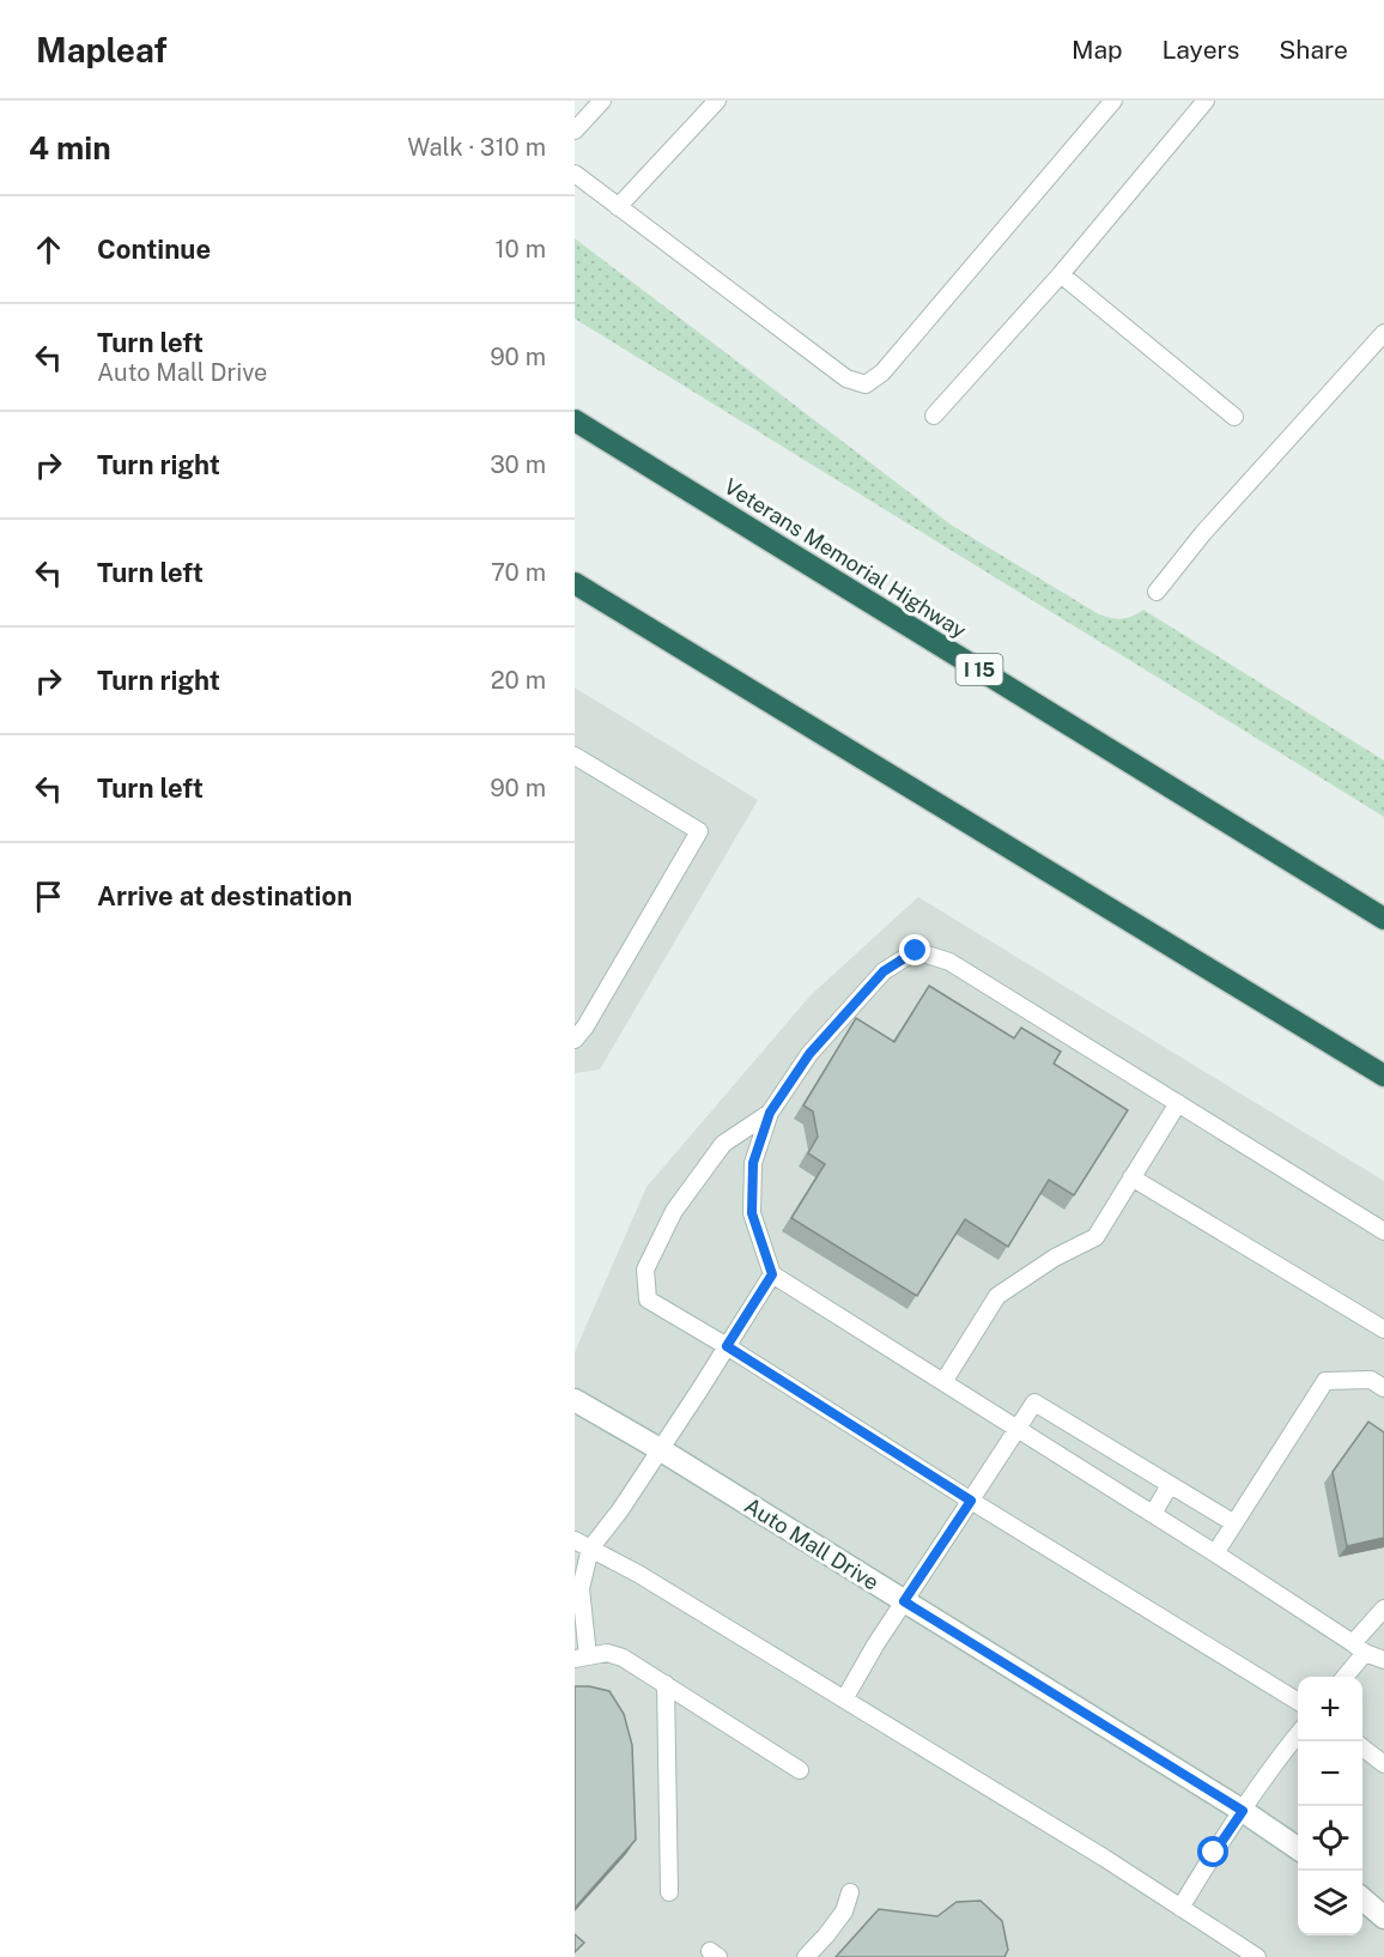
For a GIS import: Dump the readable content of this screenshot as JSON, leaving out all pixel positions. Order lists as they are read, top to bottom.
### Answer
{
  "streets": {
    "highway": ["Veterans Memorial Highway", "I 15"],
    "street": ["Auto Mall Drive"]
  },
  "page": {
    "header": "Mapleaf",
    "nav": ["Map", "Layers", "Share"],
    "heading": ["4 min", "Walk · 310 m"],
    "list": [
      ["Continue", "10 m"],
      ["Turn left", "Auto Mall Drive", "90 m"],
      ["Turn right", "30 m"],
      ["Turn left", "70 m"],
      ["Turn right", "20 m"],
      ["Turn left", "90 m"],
      "Arrive at destination"
    ],
    "map_buttons": ["+", "−"]
  }
}
